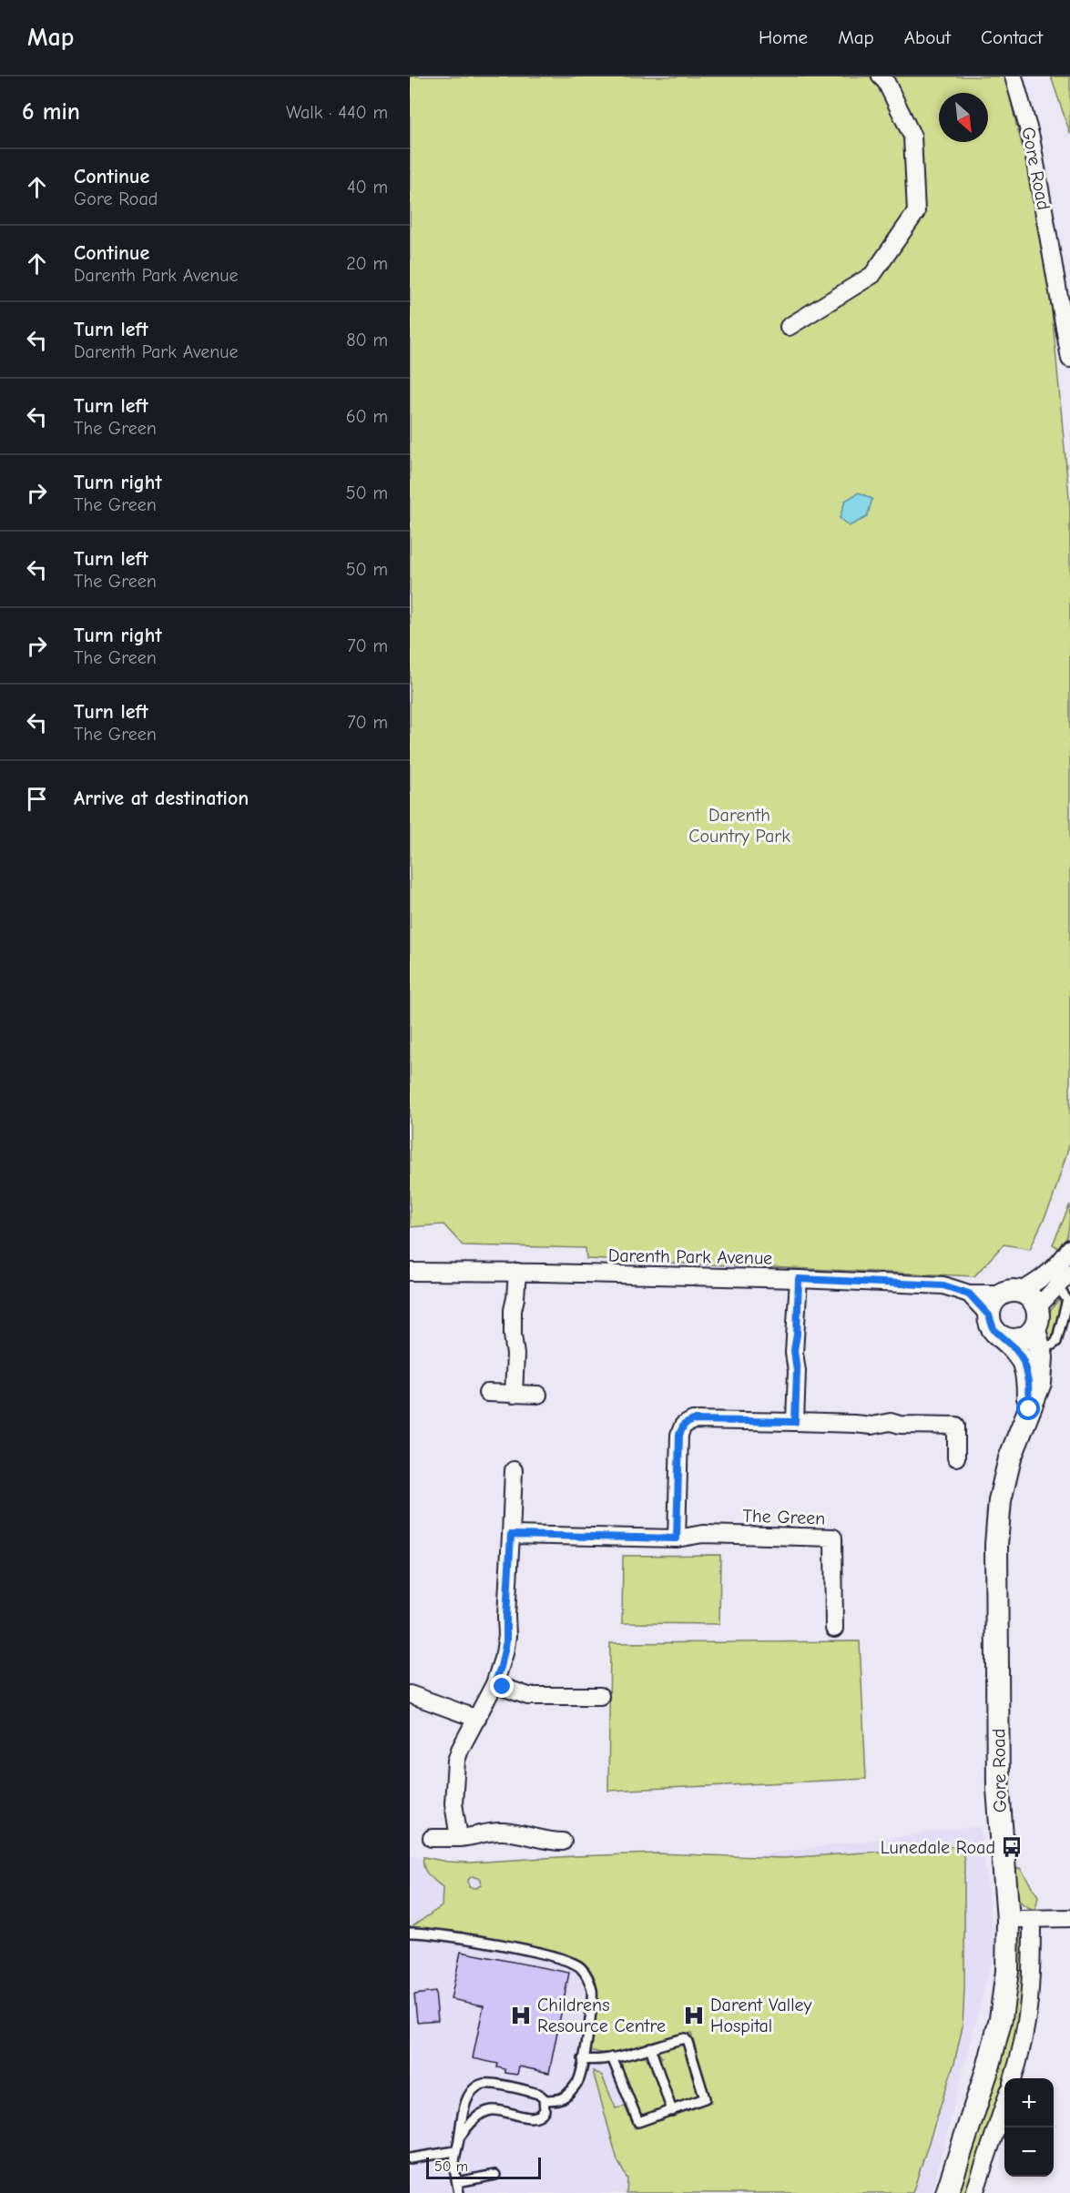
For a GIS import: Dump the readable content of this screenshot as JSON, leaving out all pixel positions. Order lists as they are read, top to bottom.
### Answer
{
  "streets": {
    "street": ["Gore Road", "Darenth Park Avenue", "The Green"]
  },
  "crossings": [
    ["Gore Road", "Darenth Park Avenue"]
  ],
  "parks": ["Darenth Country Park"],
  "places": {
    "bus stop": ["Lunedale Road"],
    "hospital": ["Childrens Resource Centre", "Darent Valley Hospital"]
  },
  "scale_bar": "50 m",
  "north": "bottom right",
  "page": {
    "header": "Map",
    "nav": [
      "Home",
      "Map",
      "About",
      "Contact"
    ],
    "heading": ["6 min", "Walk · 440 m"],
    "list": [
      ["Continue", "Gore Road", "40 m"],
      ["Continue", "Darenth Park Avenue", "20 m"],
      ["Turn left", "Darenth Park Avenue", "80 m"],
      ["Turn left", "The Green", "60 m"],
      ["Turn right", "The Green", "50 m"],
      ["Turn left", "The Green", "50 m"],
      ["Turn right", "The Green", "70 m"],
      ["Turn left", "The Green", "70 m"],
      "Arrive at destination"
    ],
    "map_buttons": ["+", "−"],
    "scale": "50 m"
  }
}
